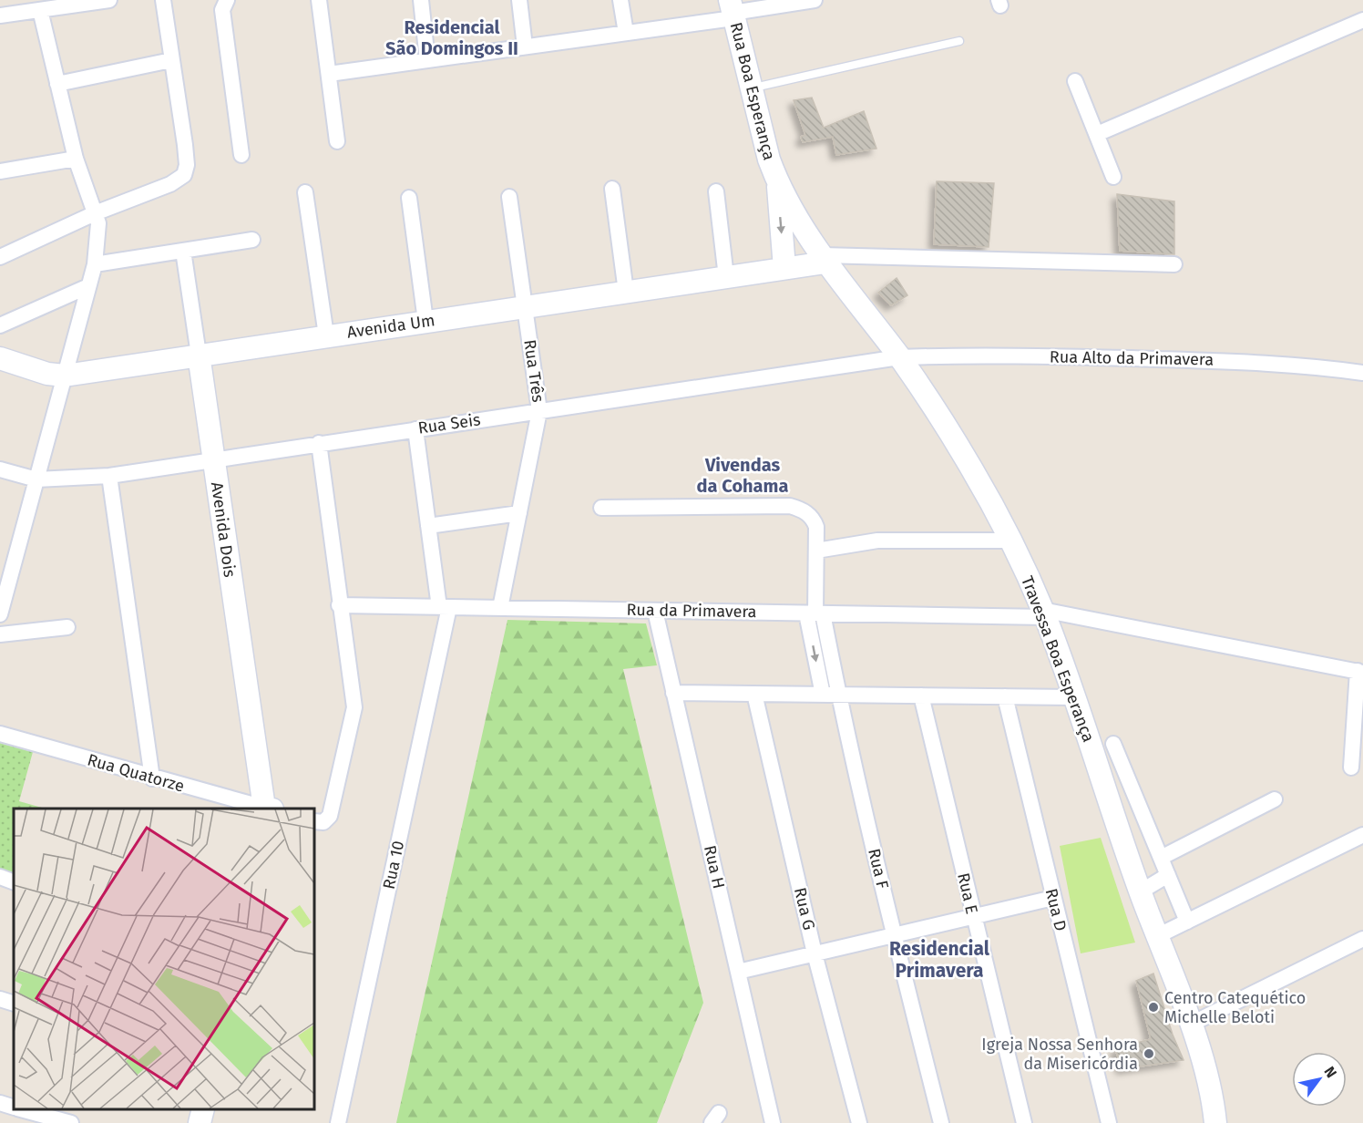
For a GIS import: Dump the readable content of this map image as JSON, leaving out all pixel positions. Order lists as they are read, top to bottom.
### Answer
{
  "streets": {
    "street": [
      "Rua Boa Esperança",
      "Avenida Um",
      "Rua Alto da Primavera",
      "Rua Três",
      "Rua Seis",
      "Avenida Dois",
      "Rua da Primavera",
      "Travessa Boa Esperança",
      "Rua Quatorze",
      "Rua 10",
      "Rua H",
      "Rua F",
      "Rua E",
      "Rua G",
      "Rua D"
    ]
  },
  "crossings": [
    ["Rua Boa Esperança", "Travessa Boa Esperança"],
    ["Avenida Um", "Rua Três"],
    ["Avenida Um", "Avenida Dois"],
    ["Avenida Um", "Travessa Boa Esperança"],
    ["Rua Alto da Primavera", "Rua Seis"],
    ["Rua Alto da Primavera", "Travessa Boa Esperança"],
    ["Rua Três", "Rua Seis"],
    ["Rua Três", "Rua da Primavera"],
    ["Rua Seis", "Avenida Dois"],
    ["Rua Seis", "Travessa Boa Esperança"],
    ["Rua Seis", "Rua 10"],
    ["Avenida Dois", "Rua Quatorze"],
    ["Rua da Primavera", "Travessa Boa Esperança"],
    ["Rua da Primavera", "Rua 10"],
    ["Rua da Primavera", "Rua H"],
    ["Rua da Primavera", "Rua F"]
  ],
  "districts": ["Residencial São Domingos II", "Vivendas da Cohama", "Residencial Primavera"],
  "places": ["Centro Catequético Michelle Beloti", "Igreja Nossa Senhora da Misericórdia"],
  "north": "top right"
}
